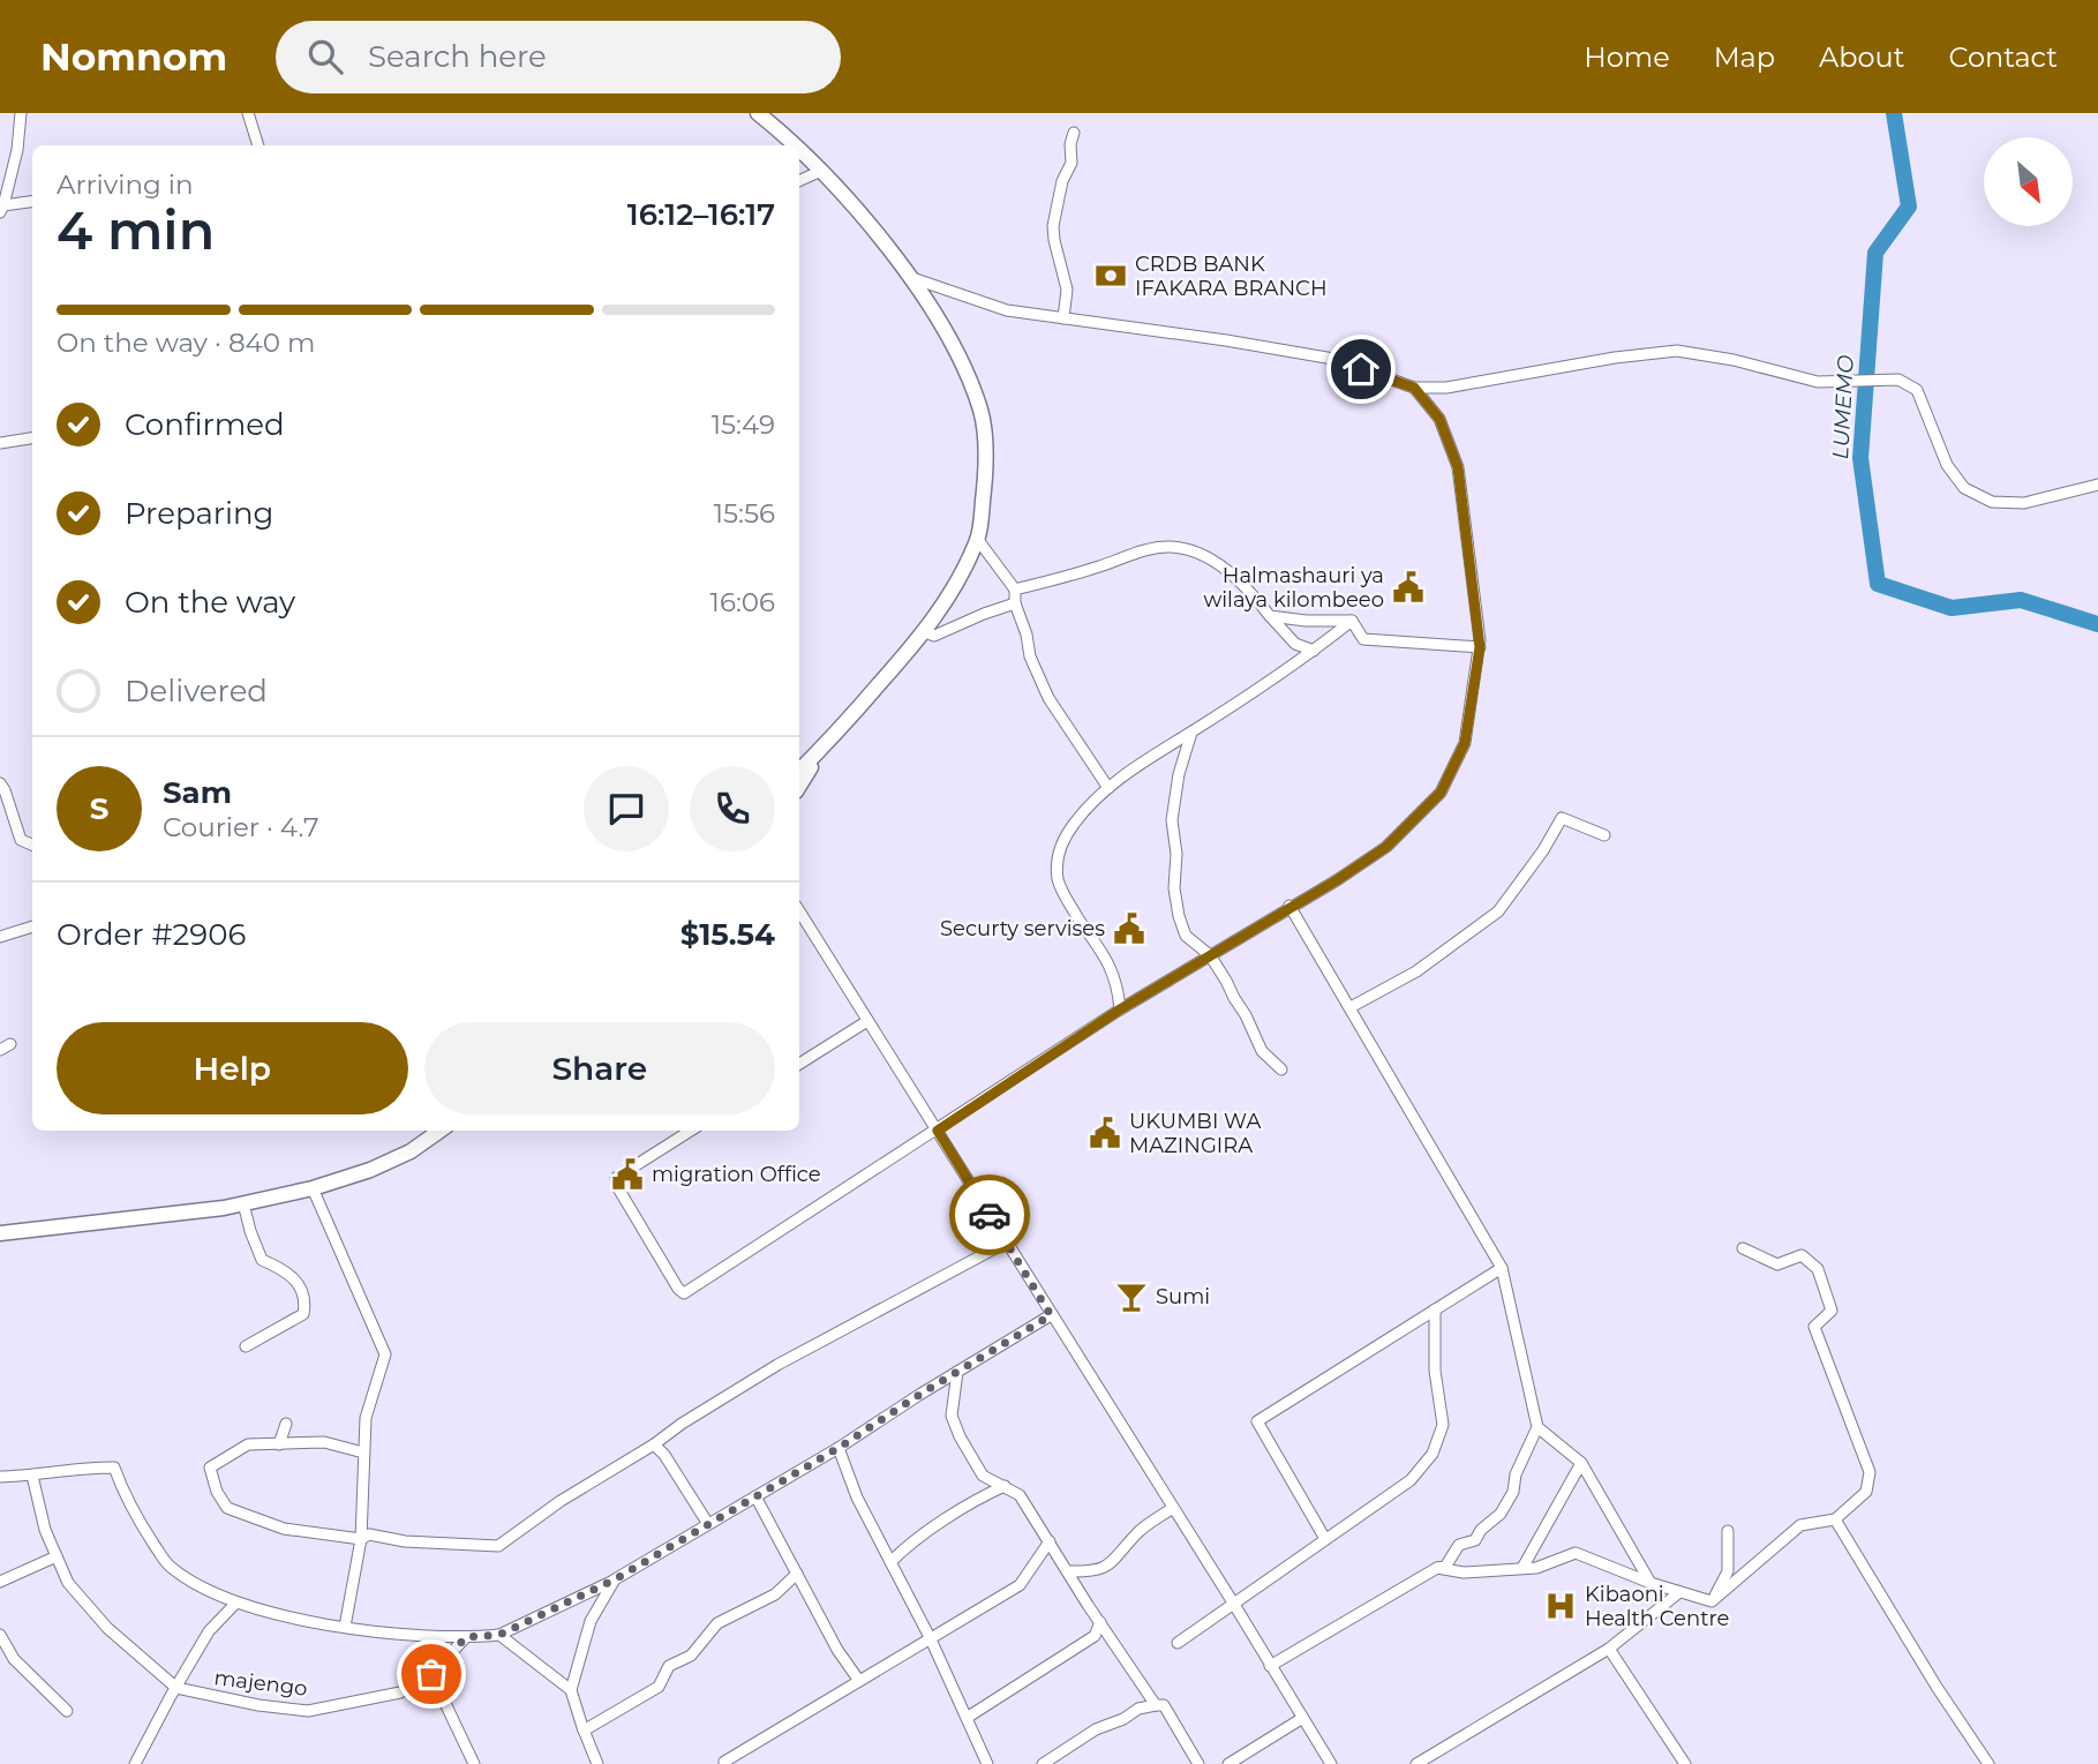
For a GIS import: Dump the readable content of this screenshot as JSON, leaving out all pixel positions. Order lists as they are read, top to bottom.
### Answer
{
  "streets": {
    "street": ["majengo"]
  },
  "water": ["LUMEMO"],
  "places": {
    "bank": ["CRDB BANK IFAKARA BRANCH"],
    "public building": [
      "Halmashauri ya wilaya kilombeeo",
      "Securty servises",
      "UKUMBI WA MAZINGIRA",
      "migration Office"
    ],
    "bar": ["Sumi"],
    "hospital": ["Kibaoni Health Centre"]
  },
  "north": "bottom right",
  "page": {
    "header": "Nomnom",
    "search": "Search here",
    "nav": [
      "Home",
      "Map",
      "About",
      "Contact"
    ],
    "heading": ["4 min", "Arriving in", "16:12–16:17"],
    "panel": [
      "Sam",
      "Courier · 4.7",
      "Order #2906",
      "$15.54"
    ],
    "bar": "On the way · 840 m",
    "list": [
      ["Confirmed", "15:49"],
      ["Preparing", "15:56"],
      ["On the way", "16:06"],
      "Delivered"
    ],
    "round": "S",
    "buttons": ["Help", "Share"]
  }
}
